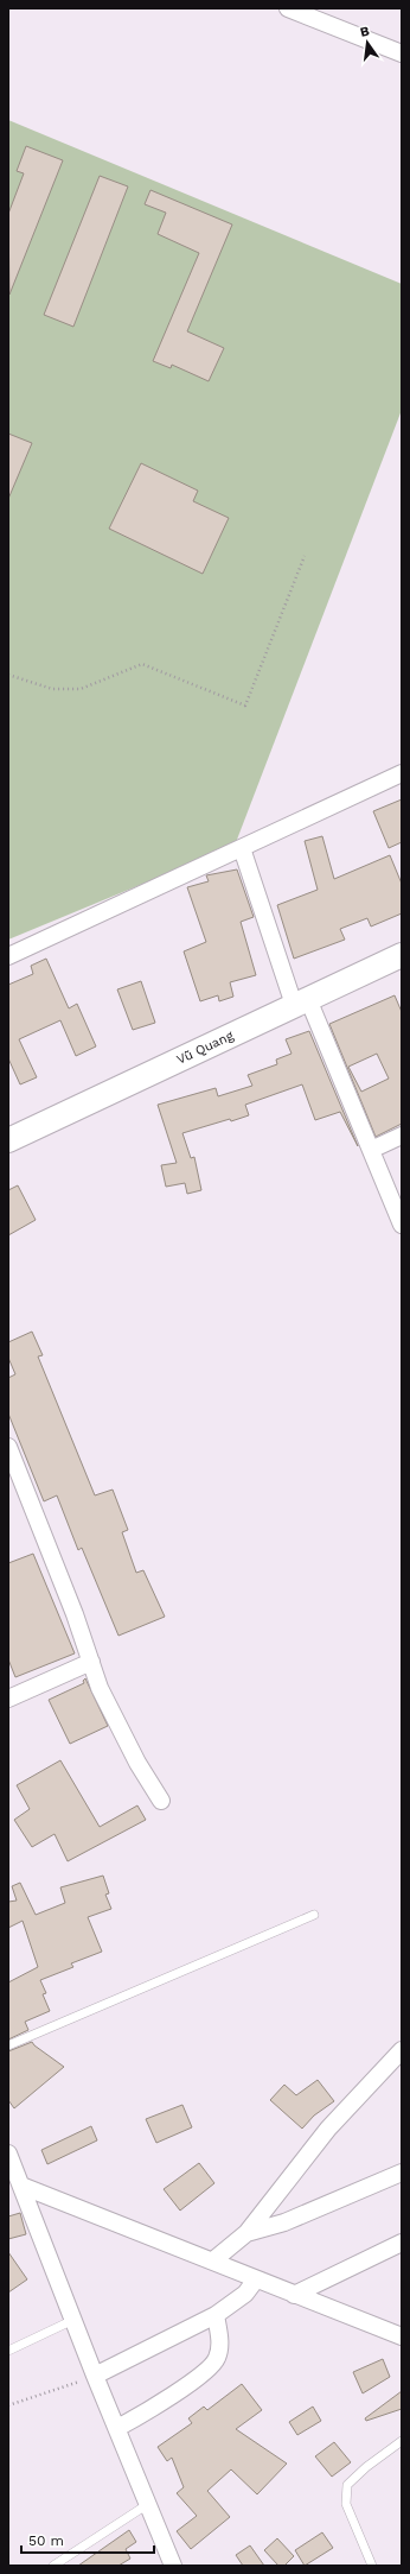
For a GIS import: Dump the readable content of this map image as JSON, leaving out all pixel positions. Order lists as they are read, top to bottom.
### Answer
{
  "streets": {
    "main road": ["Vũ Quang"]
  },
  "scale_bar": "50 m",
  "north": "top"
}
